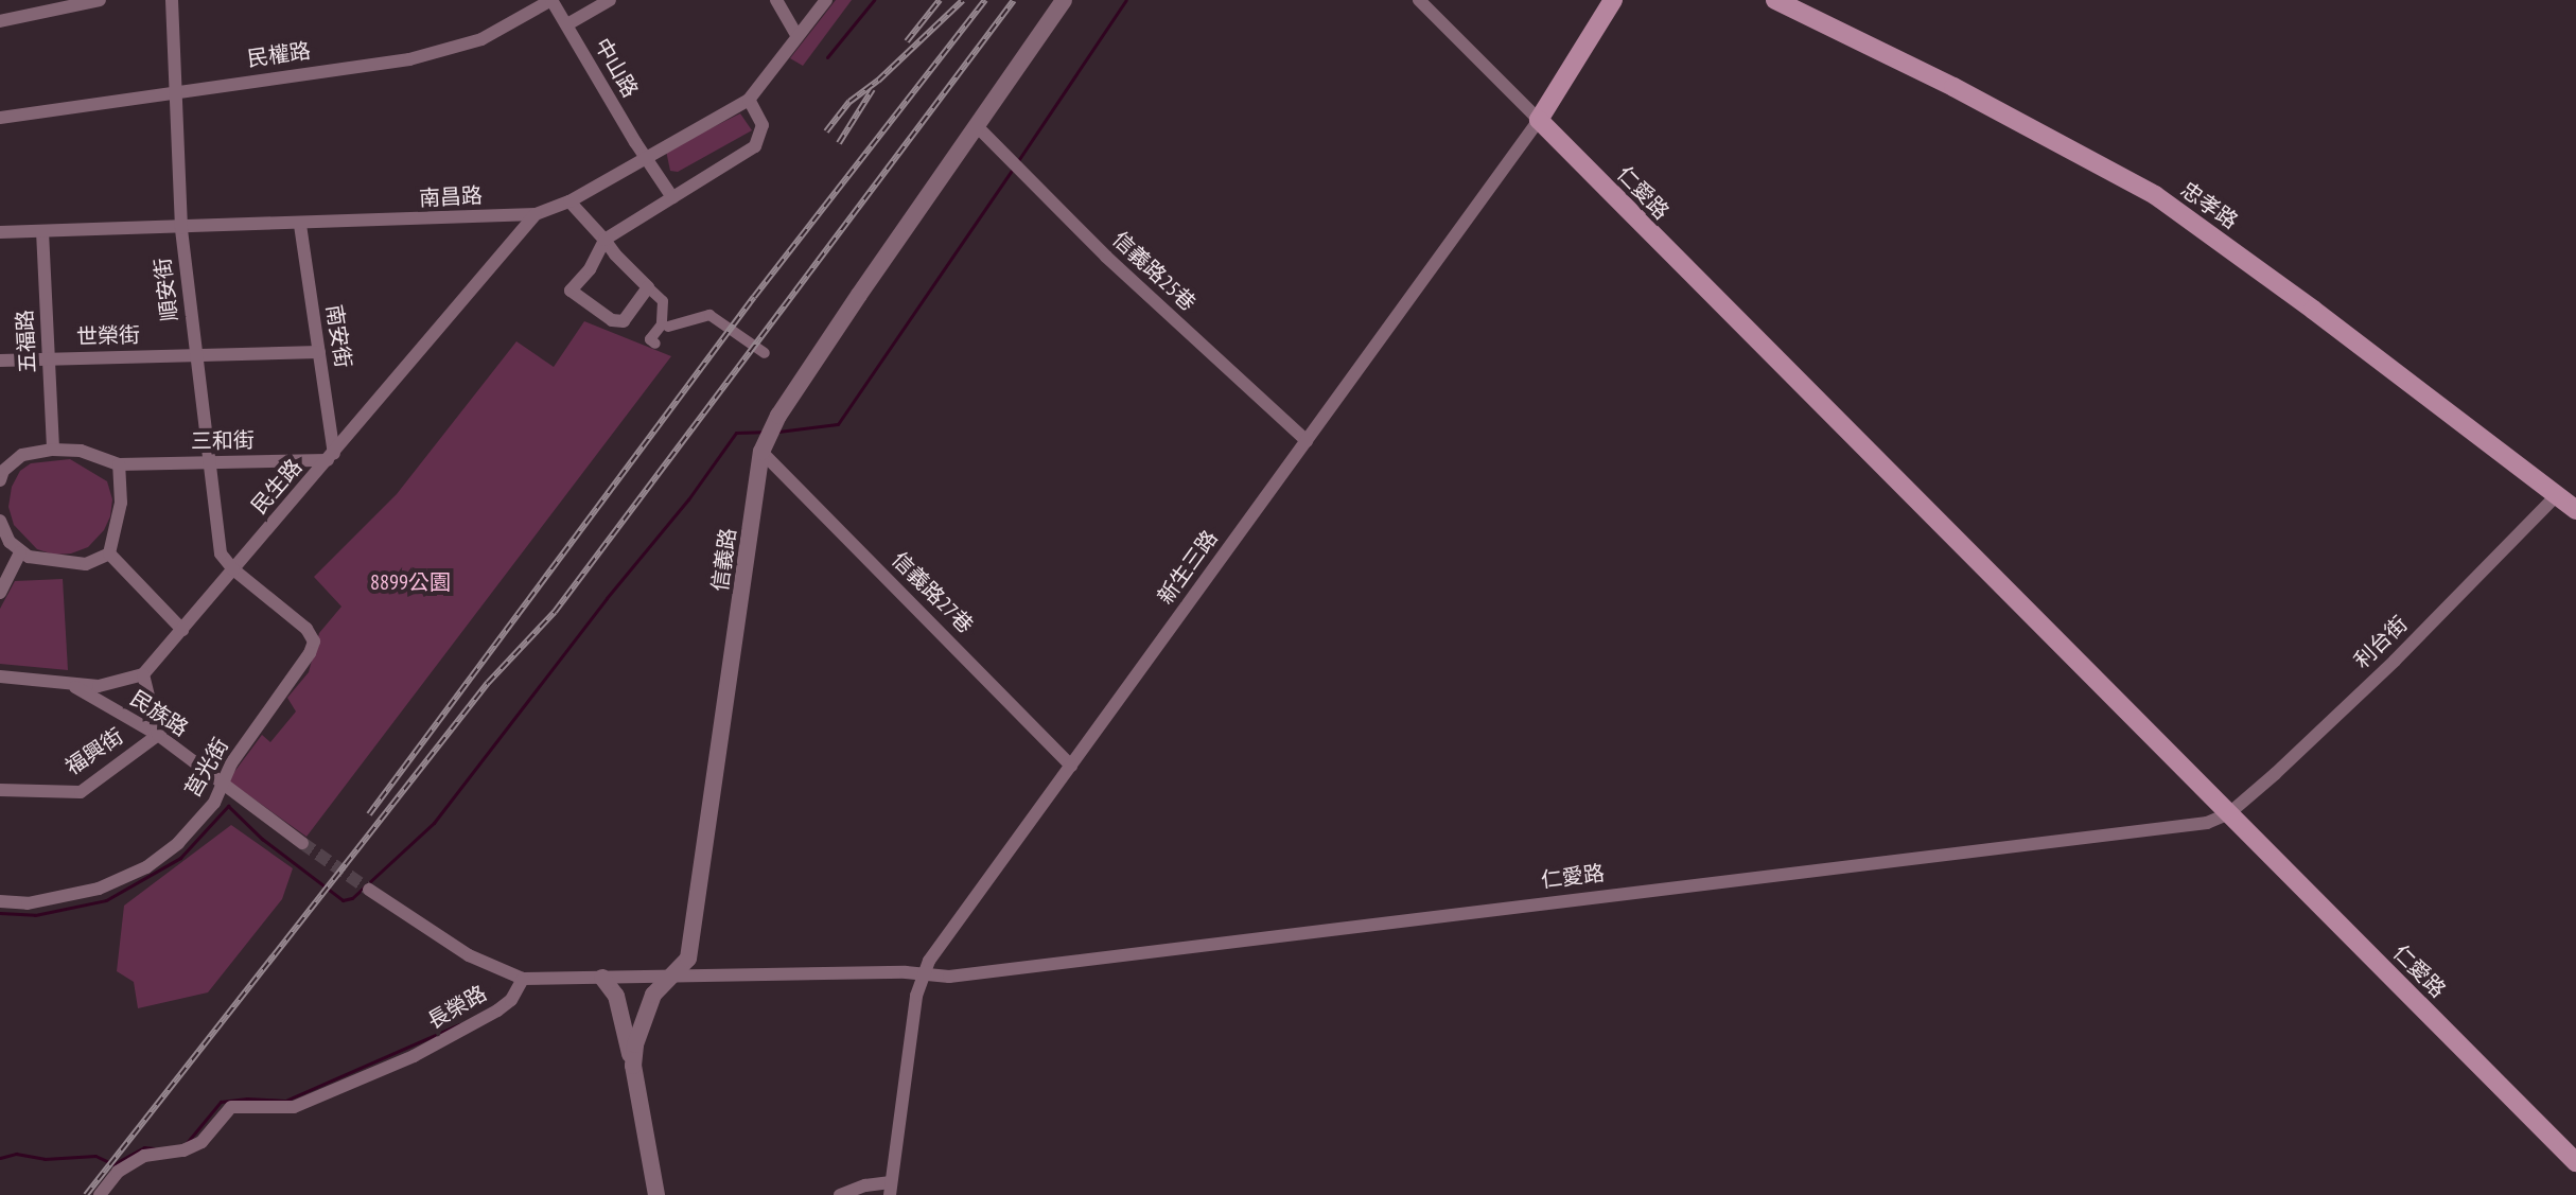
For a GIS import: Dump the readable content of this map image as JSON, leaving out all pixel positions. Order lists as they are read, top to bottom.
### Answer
{
  "streets": {
    "main road": ["仁愛路", "忠孝路", "新生三路"],
    "street": [
      "民權路",
      "中山路",
      "南昌路",
      "信義路25巷",
      "順安街",
      "世榮街",
      "南安街",
      "五福路",
      "三和街",
      "民生路",
      "信義路",
      "信義路27巷",
      "利台街",
      "民族路",
      "福興街",
      "莒光街",
      "長榮路"
    ]
  },
  "crossings": [
    ["民權路", "中山路"],
    ["民權路", "順安街"],
    ["中山路", "南昌路"],
    ["仁愛路", "新生三路"],
    ["仁愛路", "利台街"],
    ["南昌路", "順安街"],
    ["南昌路", "南安街"],
    ["南昌路", "五福路"],
    ["南昌路", "民生路"],
    ["忠孝路", "利台街"],
    ["信義路25巷", "信義路"],
    ["信義路25巷", "新生三路"],
    ["順安街", "世榮街"],
    ["順安街", "三和街"],
    ["順安街", "民生路"],
    ["順安街", "莒光街"],
    ["世榮街", "南安街"],
    ["世榮街", "五福路"],
    ["南安街", "三和街"],
    ["南安街", "民生路"],
    ["三和街", "民生路"],
    ["民生路", "莒光街"],
    ["信義路", "信義路27巷"],
    ["新生三路", "信義路27巷"],
    ["民族路", "福興街"],
    ["民族路", "莒光街"]
  ],
  "parks": ["8899公園"]
}
